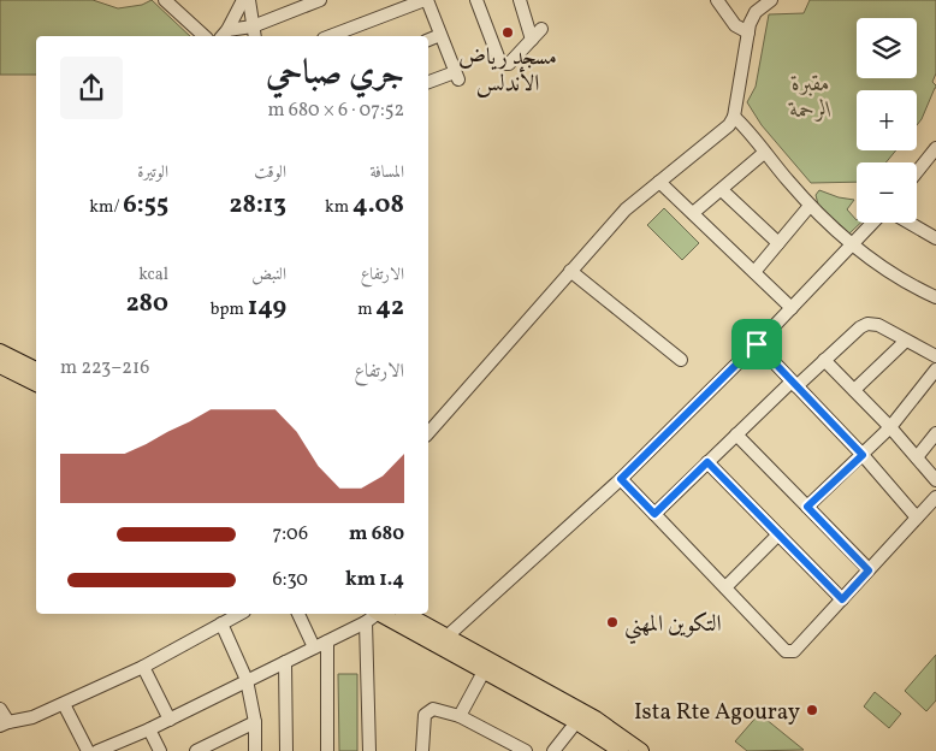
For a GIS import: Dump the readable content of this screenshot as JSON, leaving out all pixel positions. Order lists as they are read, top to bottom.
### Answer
{
  "parks": ["مقبرة الرحمة"],
  "places": ["مسجد رياض الأندلس", "التكوين المهني", "Ista Rte Agouray"],
  "page": {
    "map_buttons": ["+", "−"],
    "heading": ["جري صباحي", "07:52 · 6 × 680 m"],
    "stats": [
      ["المسافة", "4.08 km"],
      ["الوقت", "28:13"],
      ["الوتيرة", "6:55 /km"],
      ["الارتفاع", "42 m"],
      ["النبض", "149 bpm"],
      ["kcal", "280"]
    ],
    "chart": ["الارتفاع", "216–223 m"],
    "list": [
      {
        "name": "680 m",
        "note": "7:06"
      },
      {
        "name": "1.4 km",
        "note": "6:30"
      }
    ]
  }
}
